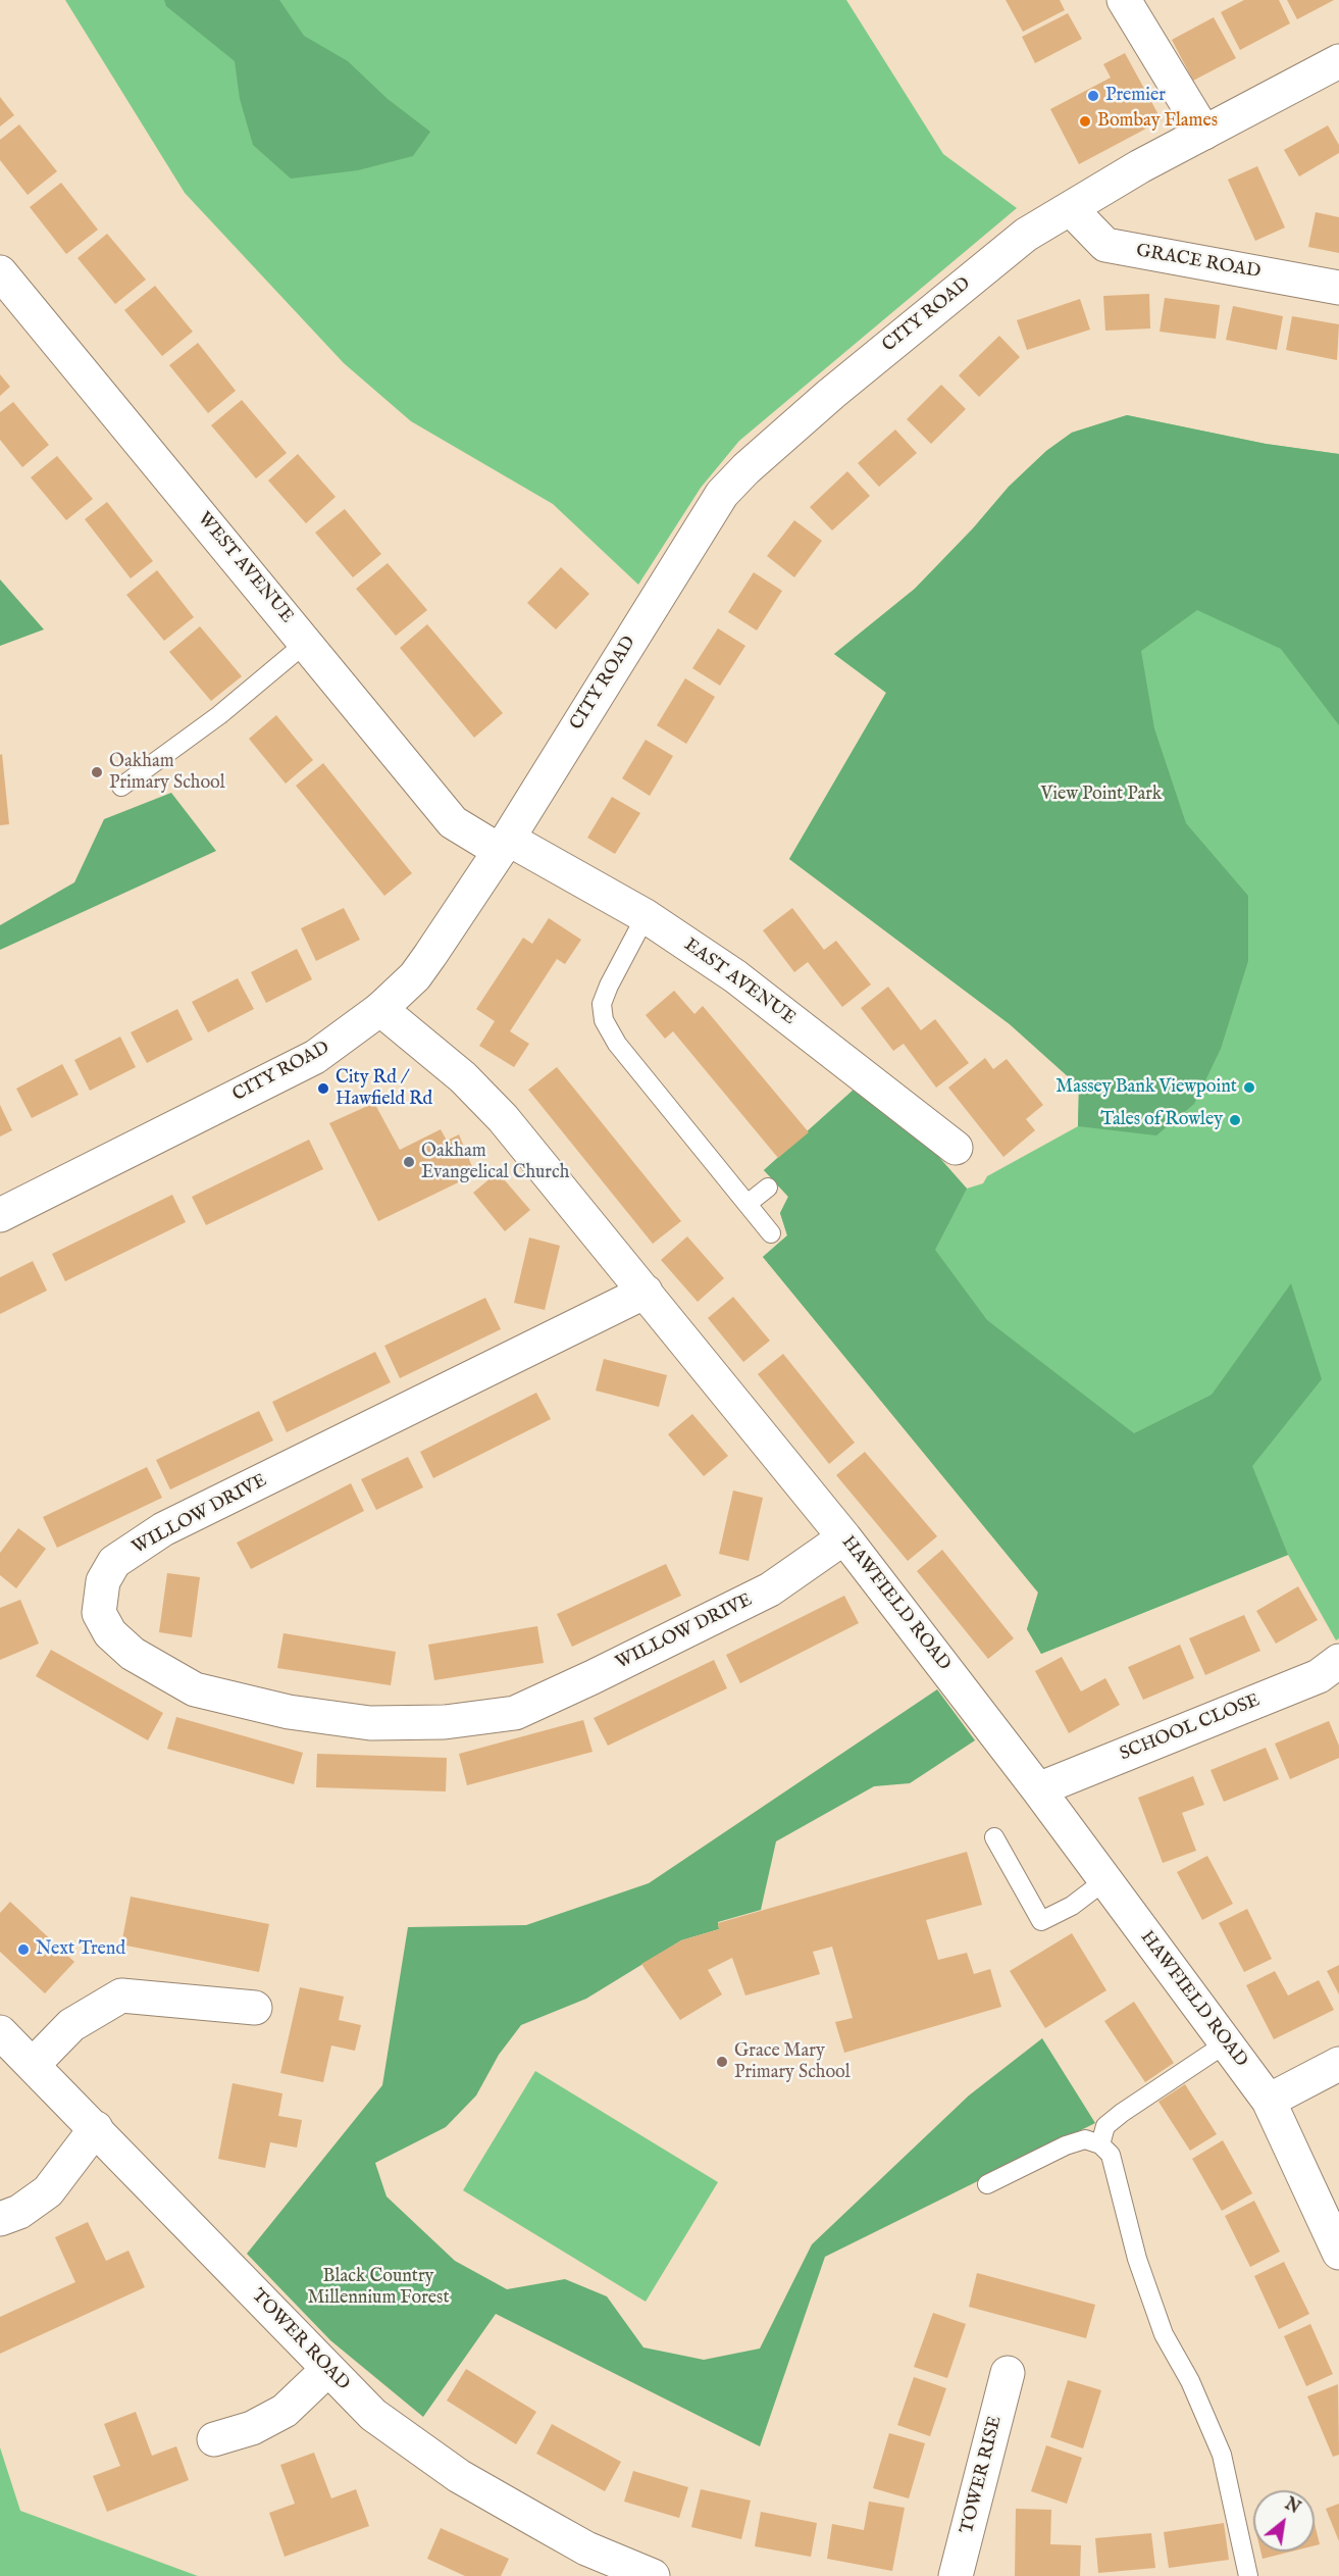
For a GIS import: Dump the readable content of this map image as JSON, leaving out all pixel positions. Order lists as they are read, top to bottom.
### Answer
{
  "streets": {
    "street": [
      "GRACE ROAD",
      "CITY ROAD",
      "WEST AVENUE",
      "EAST AVENUE",
      "WILLOW DRIVE",
      "HAWFIELD ROAD",
      "SCHOOL CLOSE",
      "TOWER ROAD",
      "TOWER RISE"
    ]
  },
  "crossings": [
    ["GRACE ROAD", "CITY ROAD"],
    ["CITY ROAD", "WEST AVENUE"],
    ["CITY ROAD", "EAST AVENUE"],
    ["CITY ROAD", "HAWFIELD ROAD"],
    ["WEST AVENUE", "EAST AVENUE"],
    ["WILLOW DRIVE", "HAWFIELD ROAD"],
    ["HAWFIELD ROAD", "SCHOOL CLOSE"]
  ],
  "parks": ["View Point Park", "Black Country Millennium Forest"],
  "places": [
    "Premier",
    "Bombay Flames",
    "Oakham Primary School",
    "Massey Bank Viewpoint",
    "City Rd / Hawfield Rd",
    "Tales of Rowley",
    "Oakham Evangelical Church",
    "Next Trend",
    "Grace Mary Primary School"
  ],
  "north": "top right"
}
